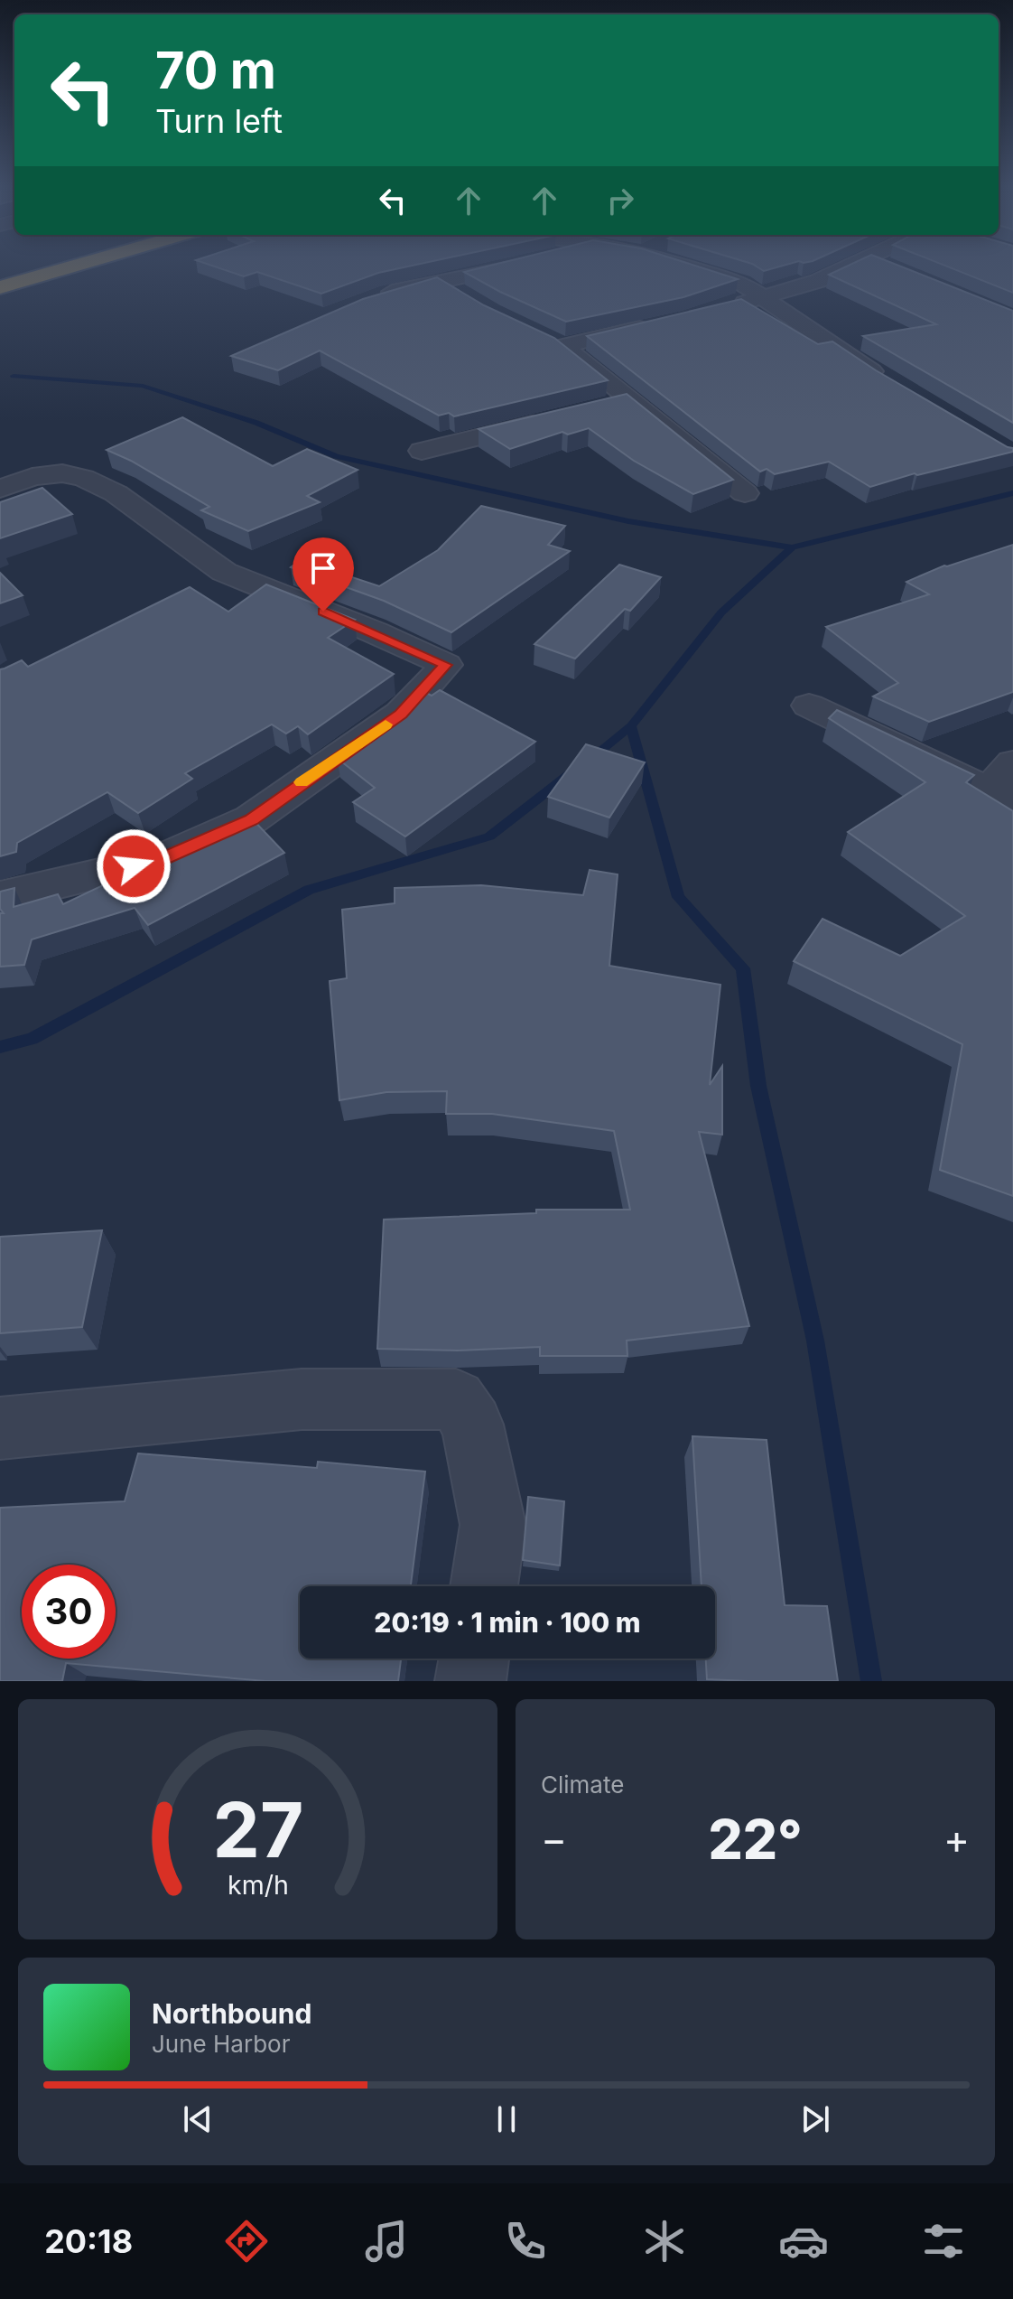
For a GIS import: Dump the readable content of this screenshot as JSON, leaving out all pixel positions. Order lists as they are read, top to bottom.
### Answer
{
  "page": {
    "turn": ["70 m", "Turn left"],
    "limit": "30",
    "trip": "20:19 · 1 min · 100 m",
    "tile": "Climate",
    "heat": ["−", "22°", "+"],
    "song": ["Northbound", "June Harbor"],
    "tabs": "20:18",
    "gauge": ["27", "km/h"]
  }
}
